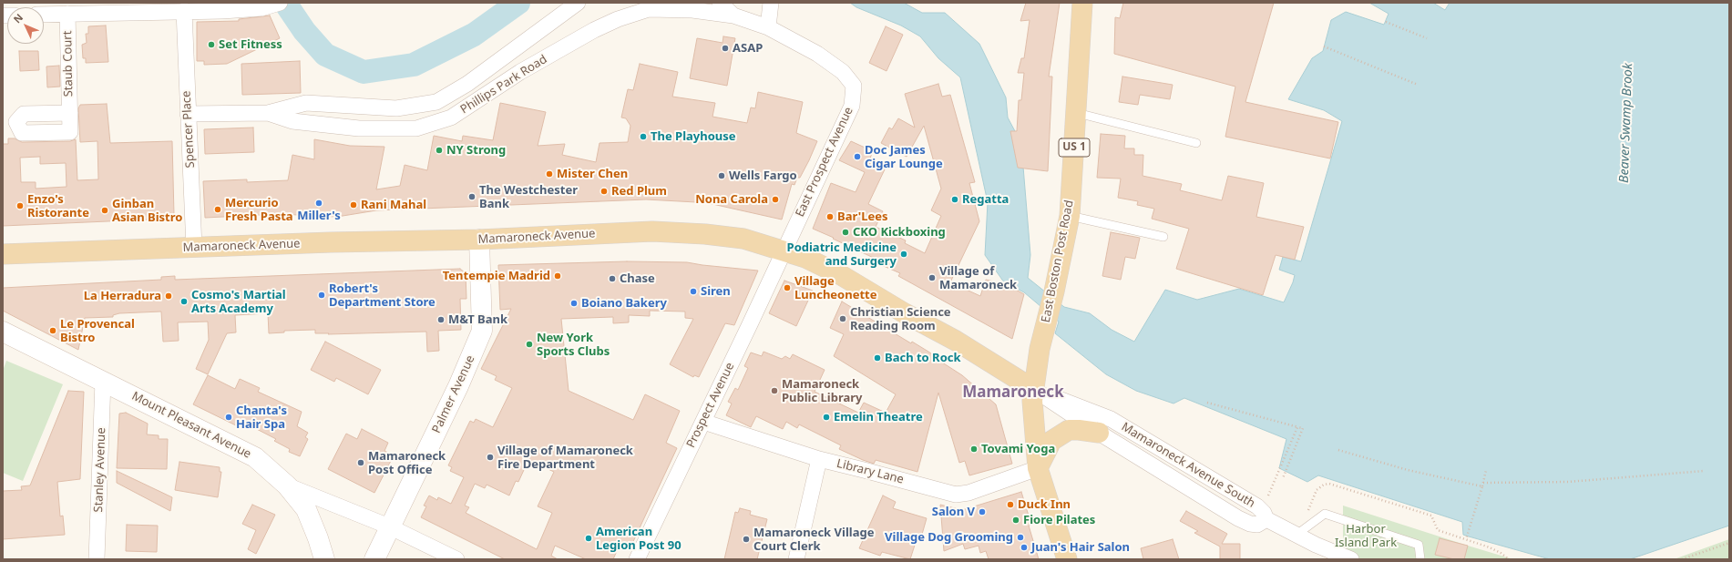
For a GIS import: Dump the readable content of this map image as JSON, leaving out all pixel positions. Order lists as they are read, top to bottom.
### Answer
{
  "streets": {
    "main road": ["US 1", "Mamaroneck Avenue", "East Boston Post Road"],
    "street": [
      "Staub Court",
      "Phillips Park Road",
      "Spencer Place",
      "East Prospect Avenue",
      "Palmer Avenue",
      "Prospect Avenue",
      "Mount Pleasant Avenue",
      "Mamaroneck Avenue South",
      "Stanley Avenue",
      "Library Lane"
    ]
  },
  "crossings": [
    ["Phillips Park Road", "Spencer Place"],
    ["Phillips Park Road", "East Prospect Avenue"],
    ["Spencer Place", "Mamaroneck Avenue"],
    ["US 1", "Mamaroneck Avenue"],
    ["US 1", "East Boston Post Road"],
    ["US 1", "Mamaroneck Avenue South"],
    ["US 1", "Library Lane"],
    ["East Prospect Avenue", "Mamaroneck Avenue"],
    ["East Prospect Avenue", "Prospect Avenue"],
    ["Mamaroneck Avenue", "East Boston Post Road"],
    ["Mamaroneck Avenue", "Palmer Avenue"],
    ["Mamaroneck Avenue", "Prospect Avenue"],
    ["Mamaroneck Avenue", "Mamaroneck Avenue South"],
    ["East Boston Post Road", "Mamaroneck Avenue South"],
    ["Palmer Avenue", "Mount Pleasant Avenue"],
    ["Prospect Avenue", "Library Lane"],
    ["Mount Pleasant Avenue", "Stanley Avenue"]
  ],
  "districts": ["Mamaroneck"],
  "water": ["Beaver Swamp Brook"],
  "parks": ["Harbor Island Park"],
  "places": [
    "Set Fitness",
    "ASAP",
    "The Playhouse",
    "NY Strong",
    "Doc James Cigar Lounge",
    "Mister Chen",
    "Wells Fargo",
    "Red Plum",
    "The Westchester Bank",
    "Nona Carola",
    "Regatta",
    "Miller's",
    "Rani Mahal",
    "Enzo's Ristorante",
    "Mercurio Fresh Pasta",
    "Ginban Asian Bistro",
    "Bar'Lees",
    "CKO Kickboxing",
    "Podiatric Medicine and Surgery",
    "Tentempie Madrid",
    "Village of Mamaroneck",
    "Chase",
    "Village Luncheonette",
    "Siren",
    "Robert's Department Store",
    "La Herradura",
    "Cosmo's Martial Arts Academy",
    "Boiano Bakery",
    "Christian Science Reading Room",
    "M&T Bank",
    "Le Provencal Bistro",
    "New York Sports Clubs",
    "Bach to Rock",
    "Mamaroneck Public Library",
    "Chanta's Hair Spa",
    "Emelin Theatre",
    "Tovami Yoga",
    "Village of Mamaroneck Fire Department",
    "Mamaroneck Post Office",
    "Duck Inn",
    "Salon V",
    "Fiore Pilates",
    "Village Dog Grooming",
    "American Legion Post 90",
    "Mamaroneck Village Court Clerk",
    "Juan's Hair Salon"
  ],
  "north": "top left"
}
